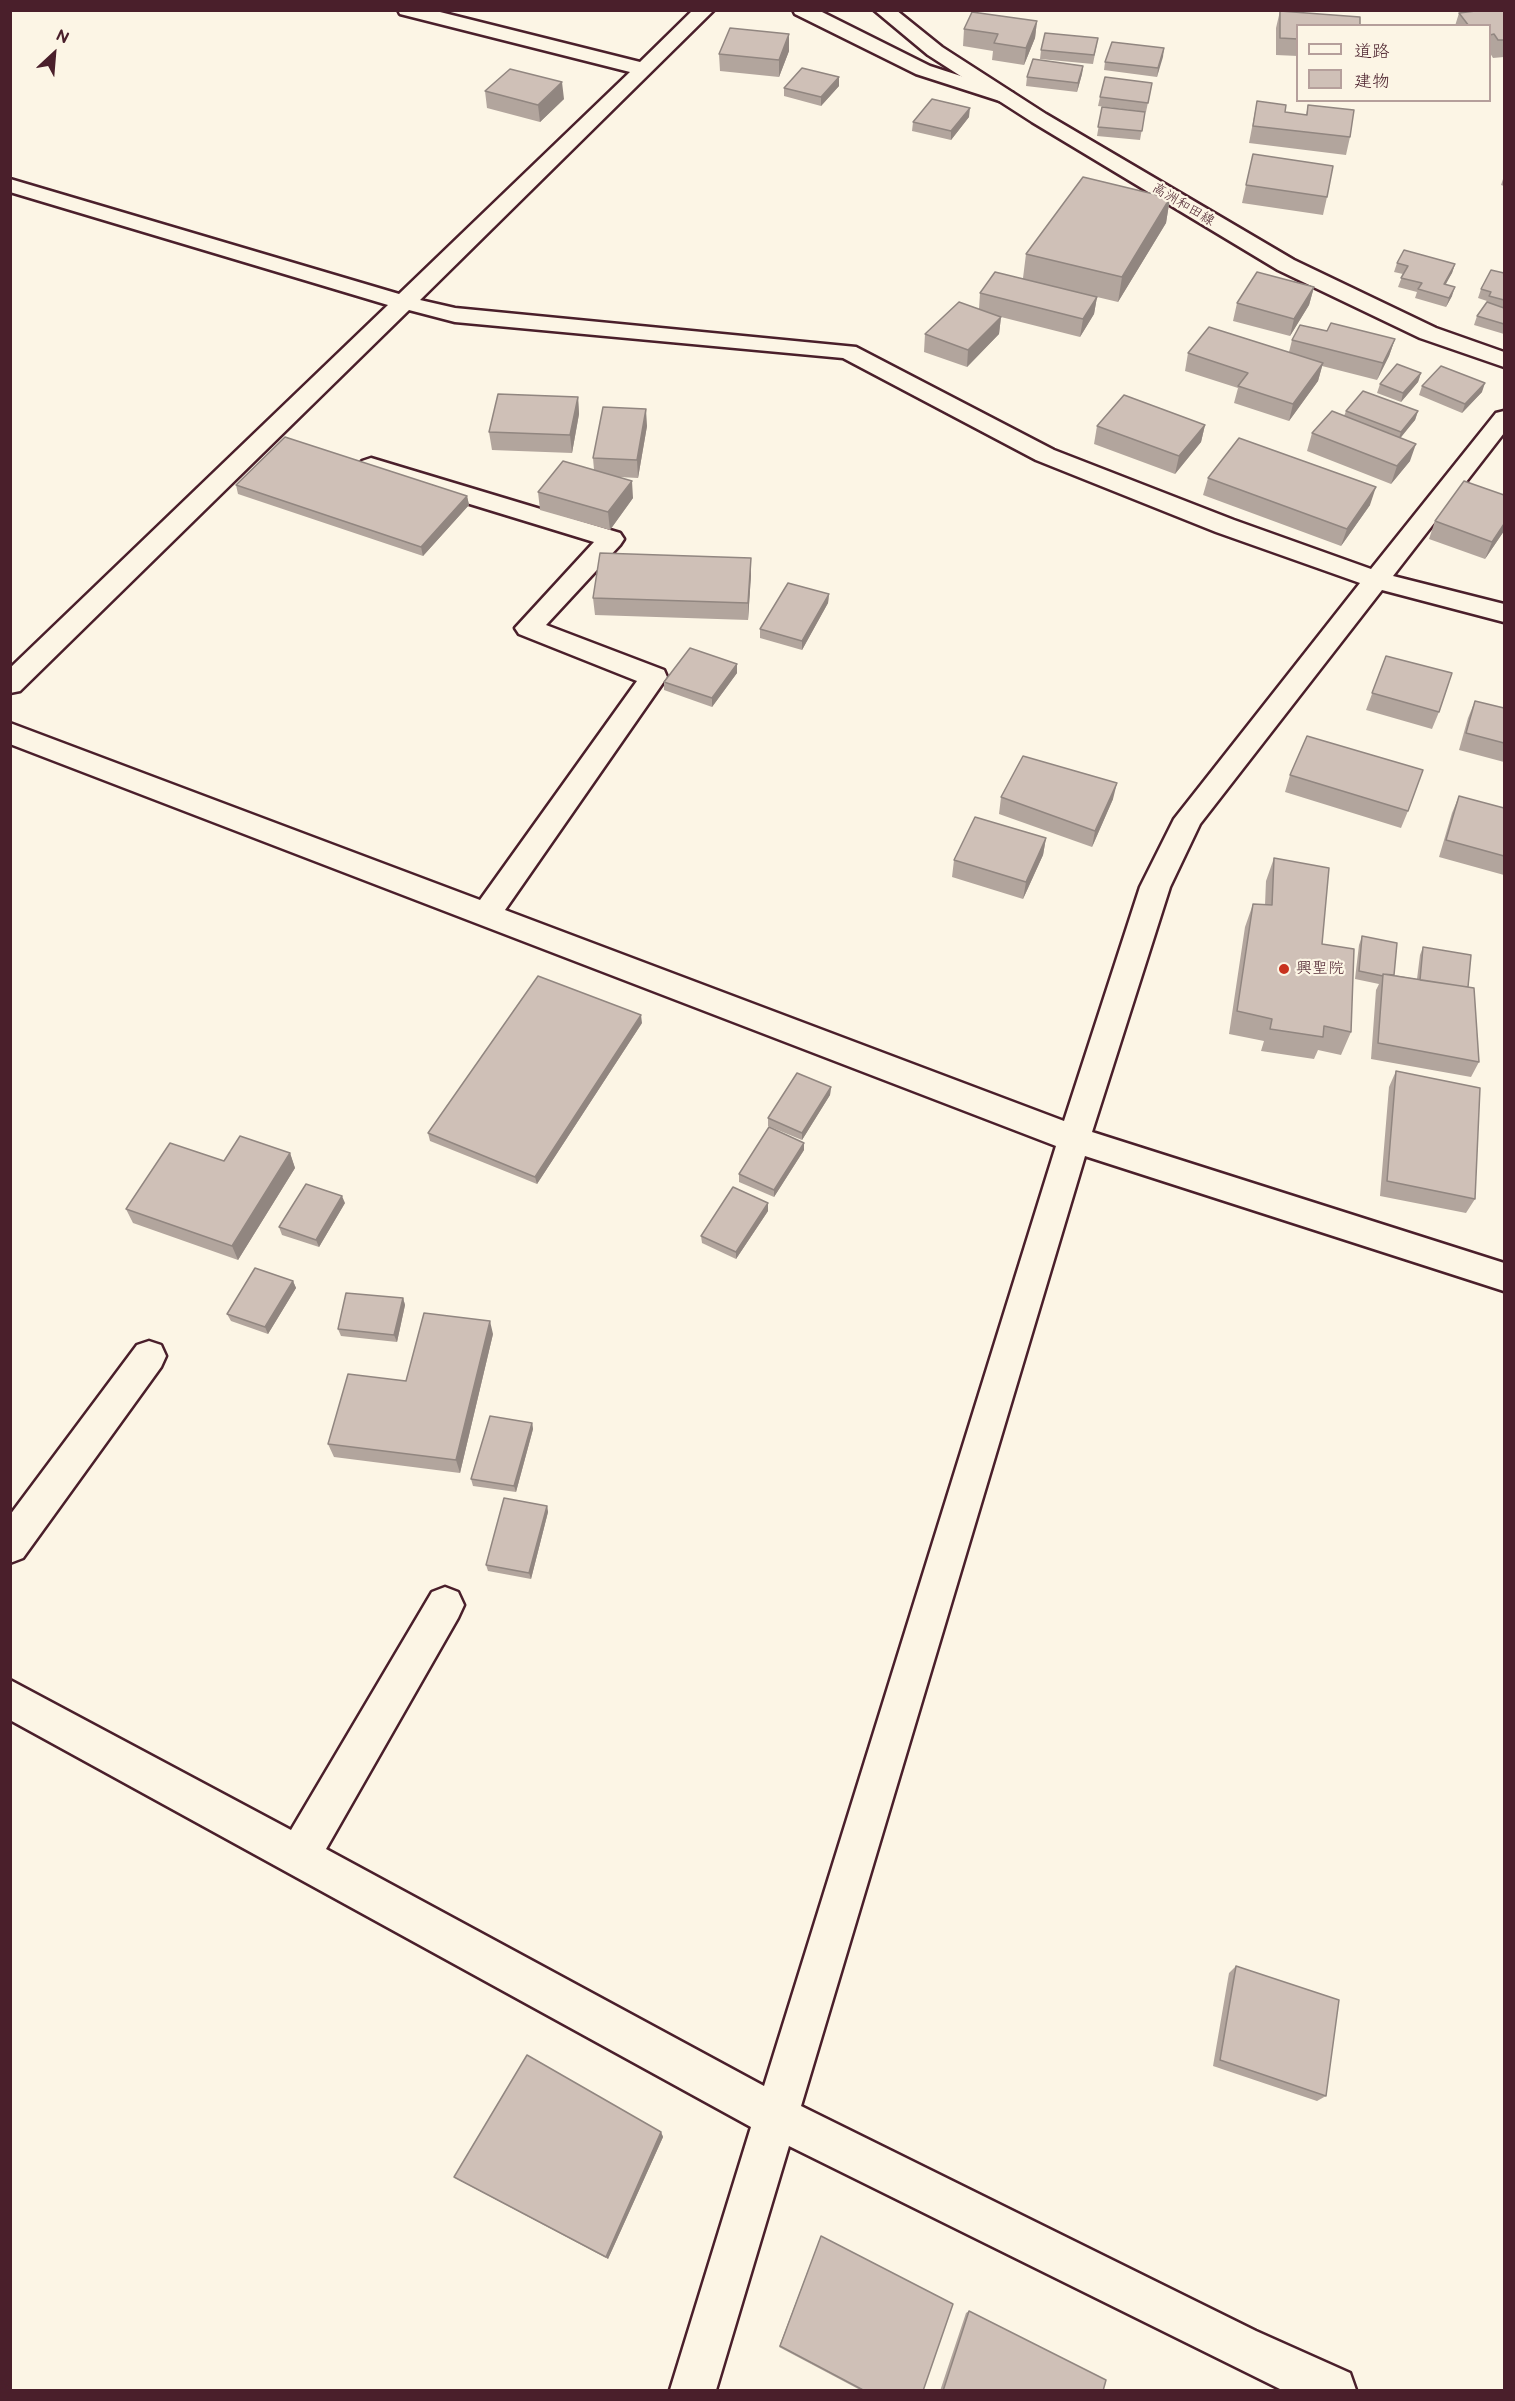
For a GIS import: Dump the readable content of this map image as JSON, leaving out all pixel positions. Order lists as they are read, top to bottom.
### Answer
{
  "streets": {
    "street": ["高洲和田線"]
  },
  "places": ["興聖院"],
  "legend": ["道路", "建物"],
  "north": "top right"
}
